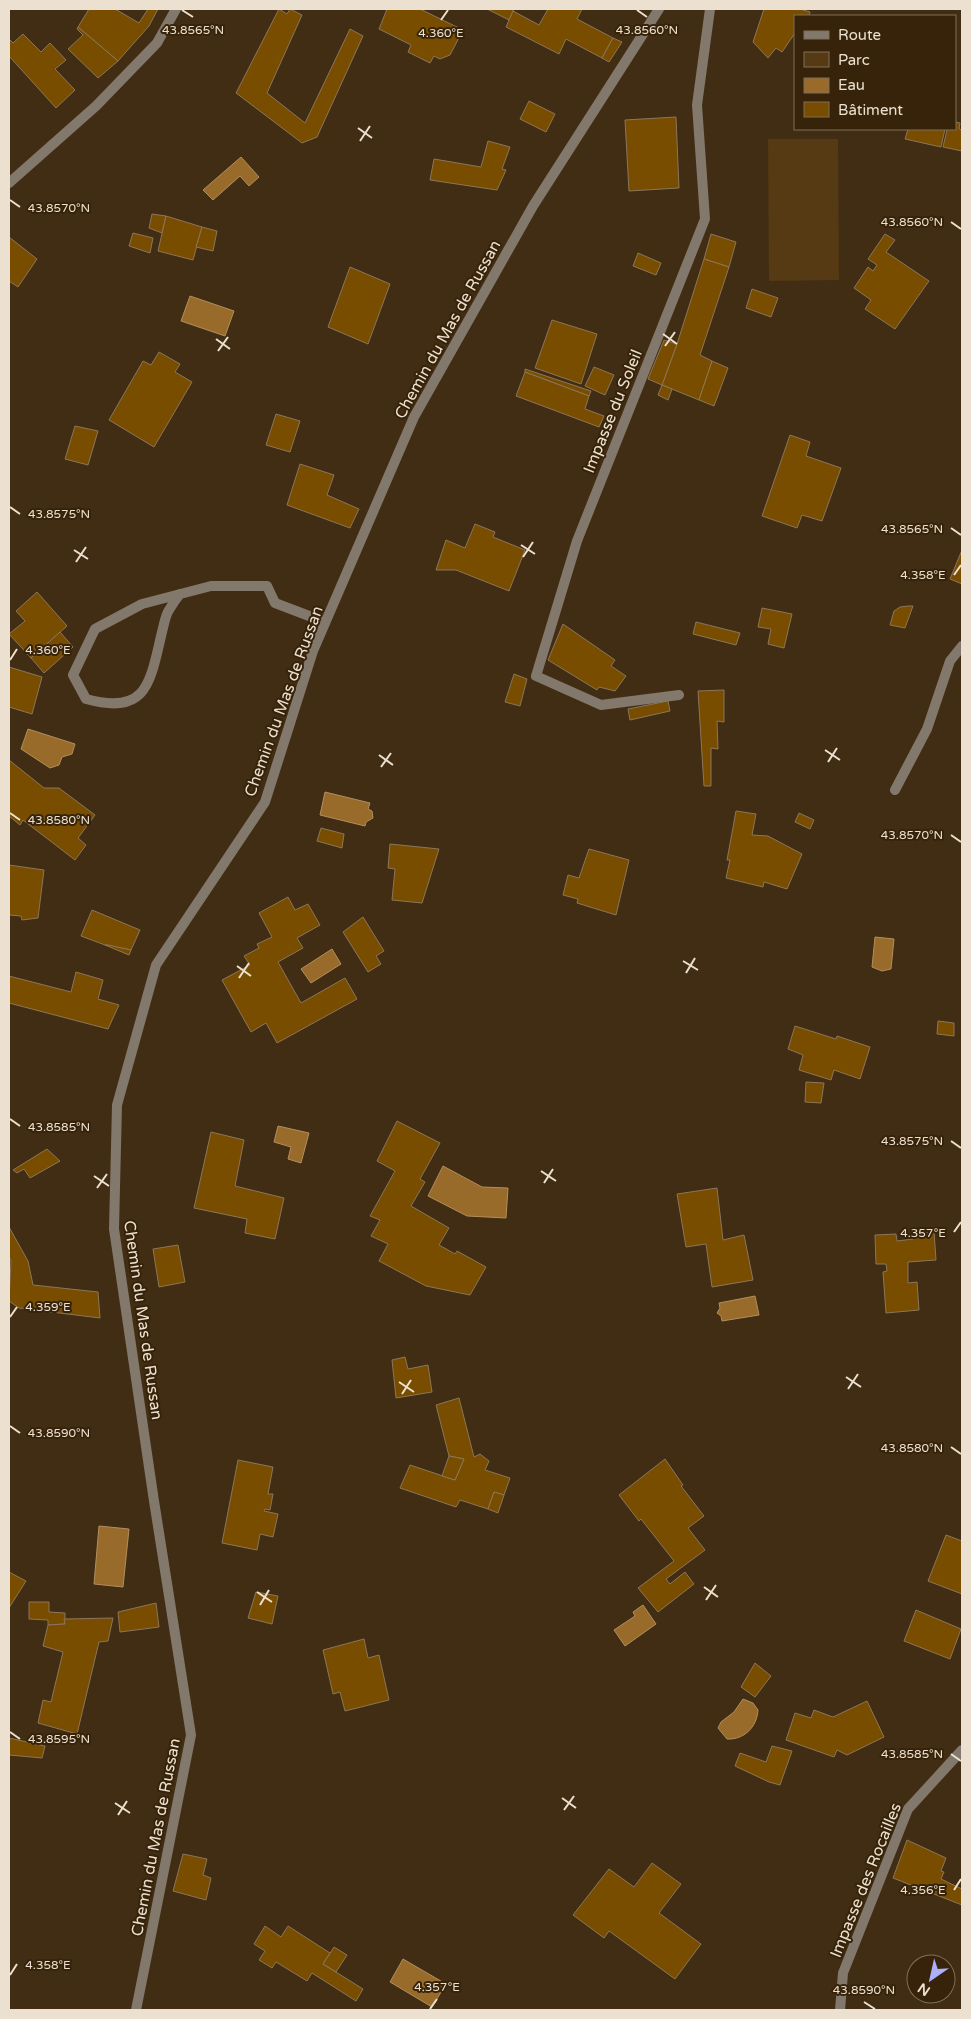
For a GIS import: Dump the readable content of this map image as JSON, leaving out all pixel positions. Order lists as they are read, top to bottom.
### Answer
{
  "streets": {
    "street": ["Chemin du Mas de Russan", "Impasse du Soleil", "Impasse des Rocailles"]
  },
  "legend": [
    "Route",
    "Parc",
    "Eau",
    "Bâtiment"
  ],
  "north": "bottom left",
  "coordinates": [
    "43.8565°N",
    "43.8560°N",
    "4.360°E",
    "43.8570°N",
    "43.8575°N",
    "4.358°E",
    "43.8580°N",
    "43.8585°N",
    "4.357°E",
    "4.359°E",
    "43.8590°N",
    "43.8595°N",
    "4.356°E"
  ]
}
